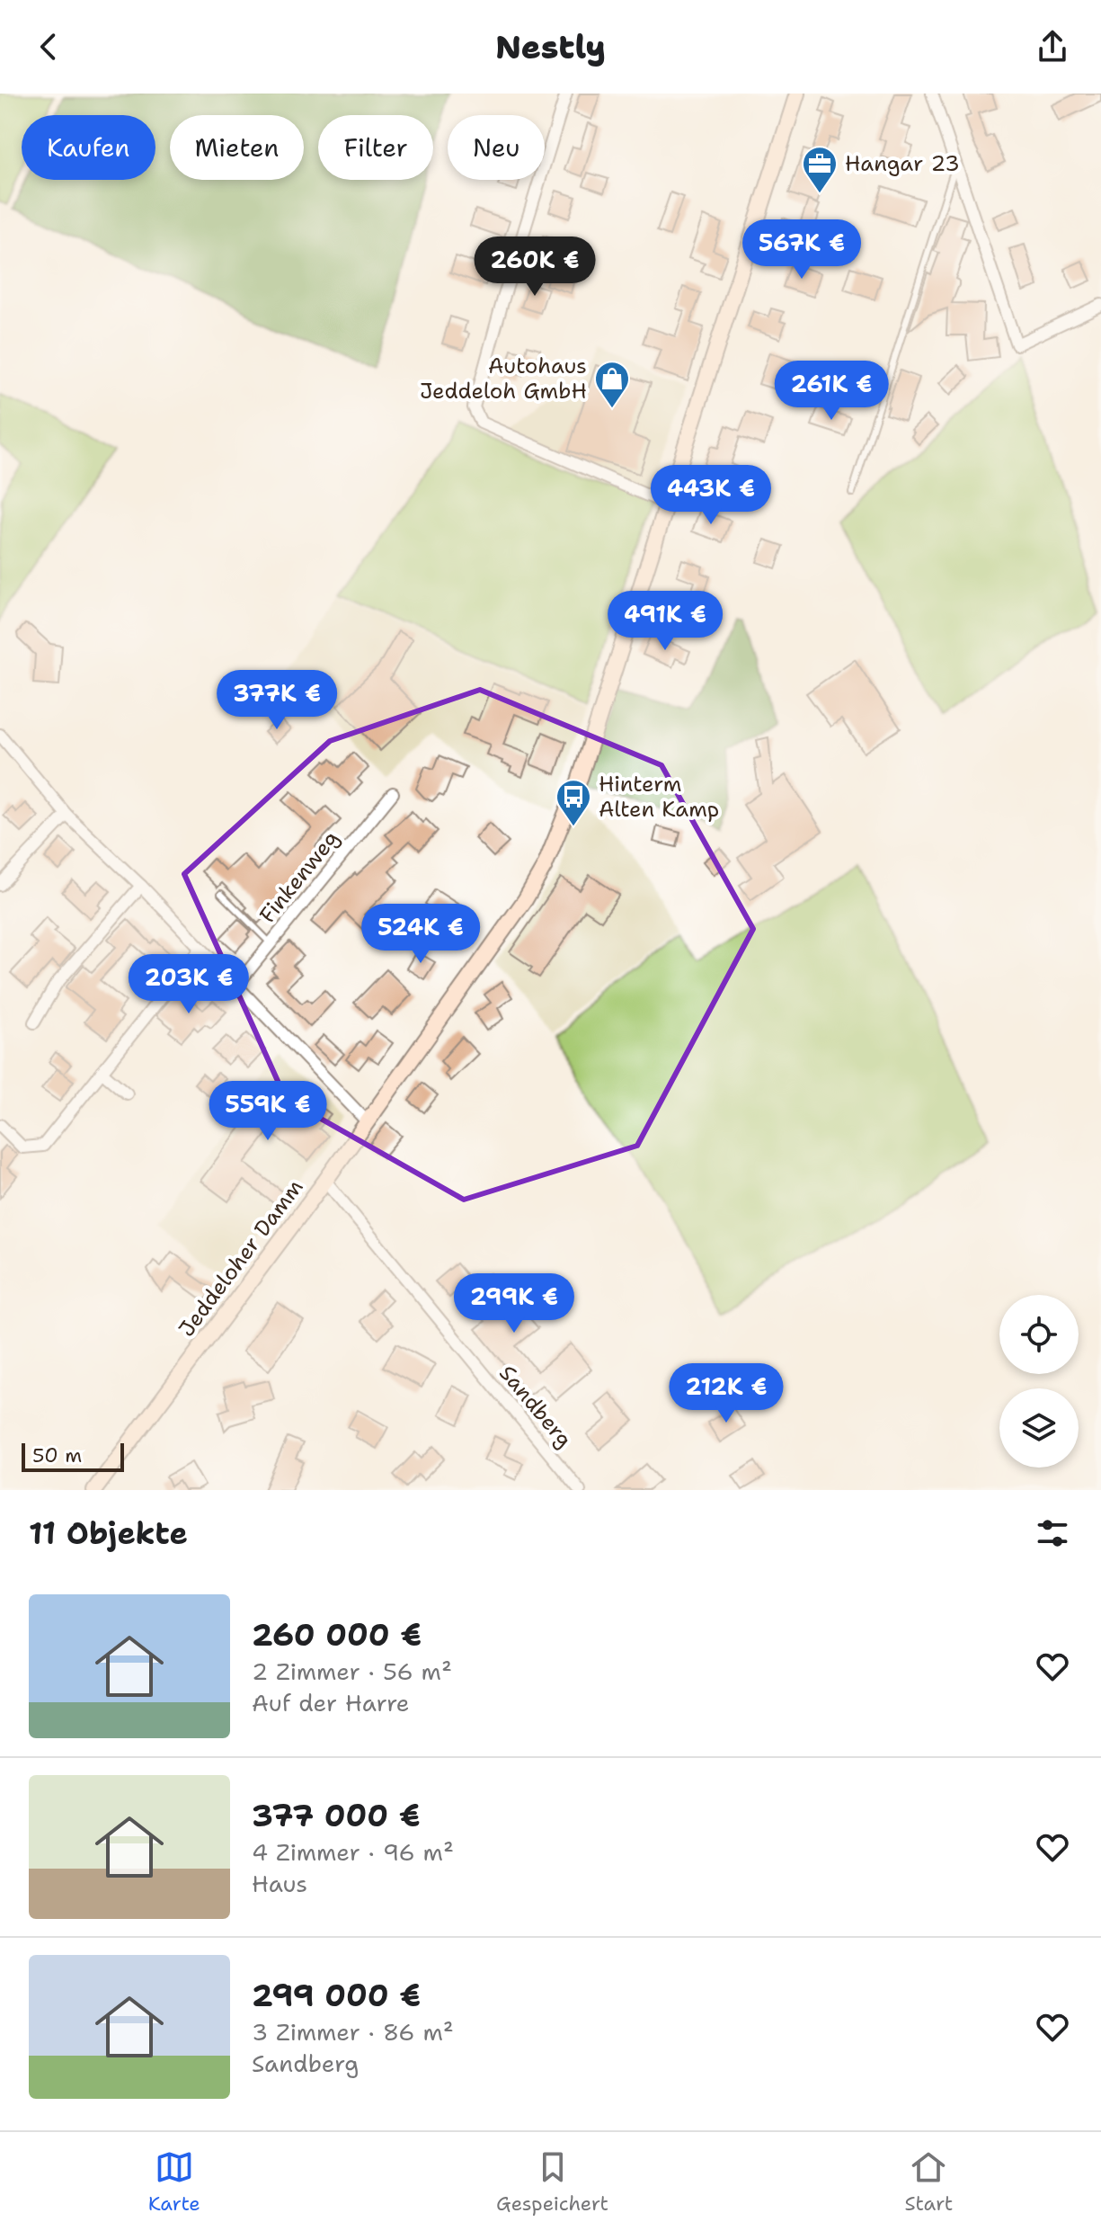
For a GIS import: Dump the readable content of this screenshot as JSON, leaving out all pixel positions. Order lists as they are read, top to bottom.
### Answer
{
  "streets": {
    "main road": ["Jeddeloher Damm"],
    "street": ["Finkenweg", "Sandberg"]
  },
  "crossings": [
    ["Jeddeloher Damm", "Sandberg"]
  ],
  "places": {
    "office": ["Hangar 23"],
    "shop": ["Autohaus Jeddeloh GmbH"],
    "bus stop": ["Hinterm Alten Kamp"]
  },
  "scale_bar": "50 m",
  "page": {
    "header": "Nestly",
    "chip": [
      "Kaufen",
      "Mieten",
      "Filter",
      "Neu"
    ],
    "price": [
      "567K €",
      "260K €",
      "261K €",
      "443K €",
      "491K €",
      "377K €",
      "524K €",
      "203K €",
      "559K €",
      "299K €",
      "212K €"
    ],
    "scale": "50 m",
    "heading": "11 Objekte",
    "list": [
      {
        "name": "260 000 €",
        "note": "2 Zimmer · 56 m² · Auf der Harre"
      },
      {
        "name": "377 000 €",
        "note": "4 Zimmer · 96 m² · Haus"
      },
      {
        "name": "299 000 €",
        "note": "3 Zimmer · 86 m² · Sandberg"
      }
    ],
    "tabs": ["Karte", "Gespeichert", "Start"]
  }
}
